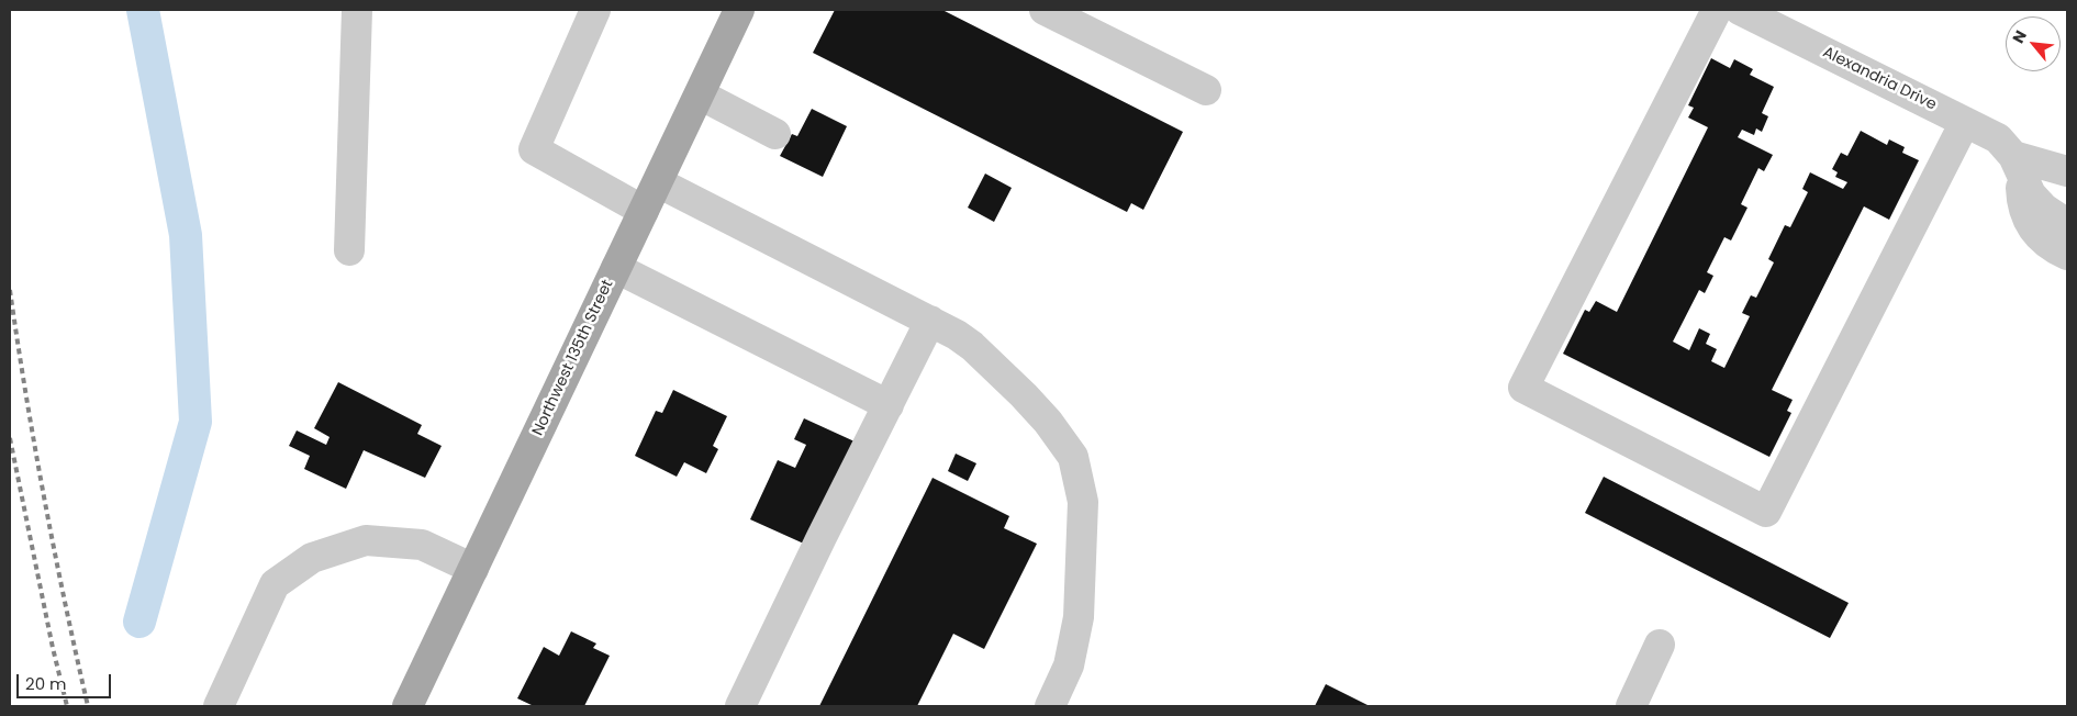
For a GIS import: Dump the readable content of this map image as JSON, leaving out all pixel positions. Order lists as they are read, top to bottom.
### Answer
{
  "streets": {
    "main road": ["Northwest 135th Street"],
    "street": ["Alexandria Drive"]
  },
  "scale_bar": "20 m",
  "north": "top left"
}
